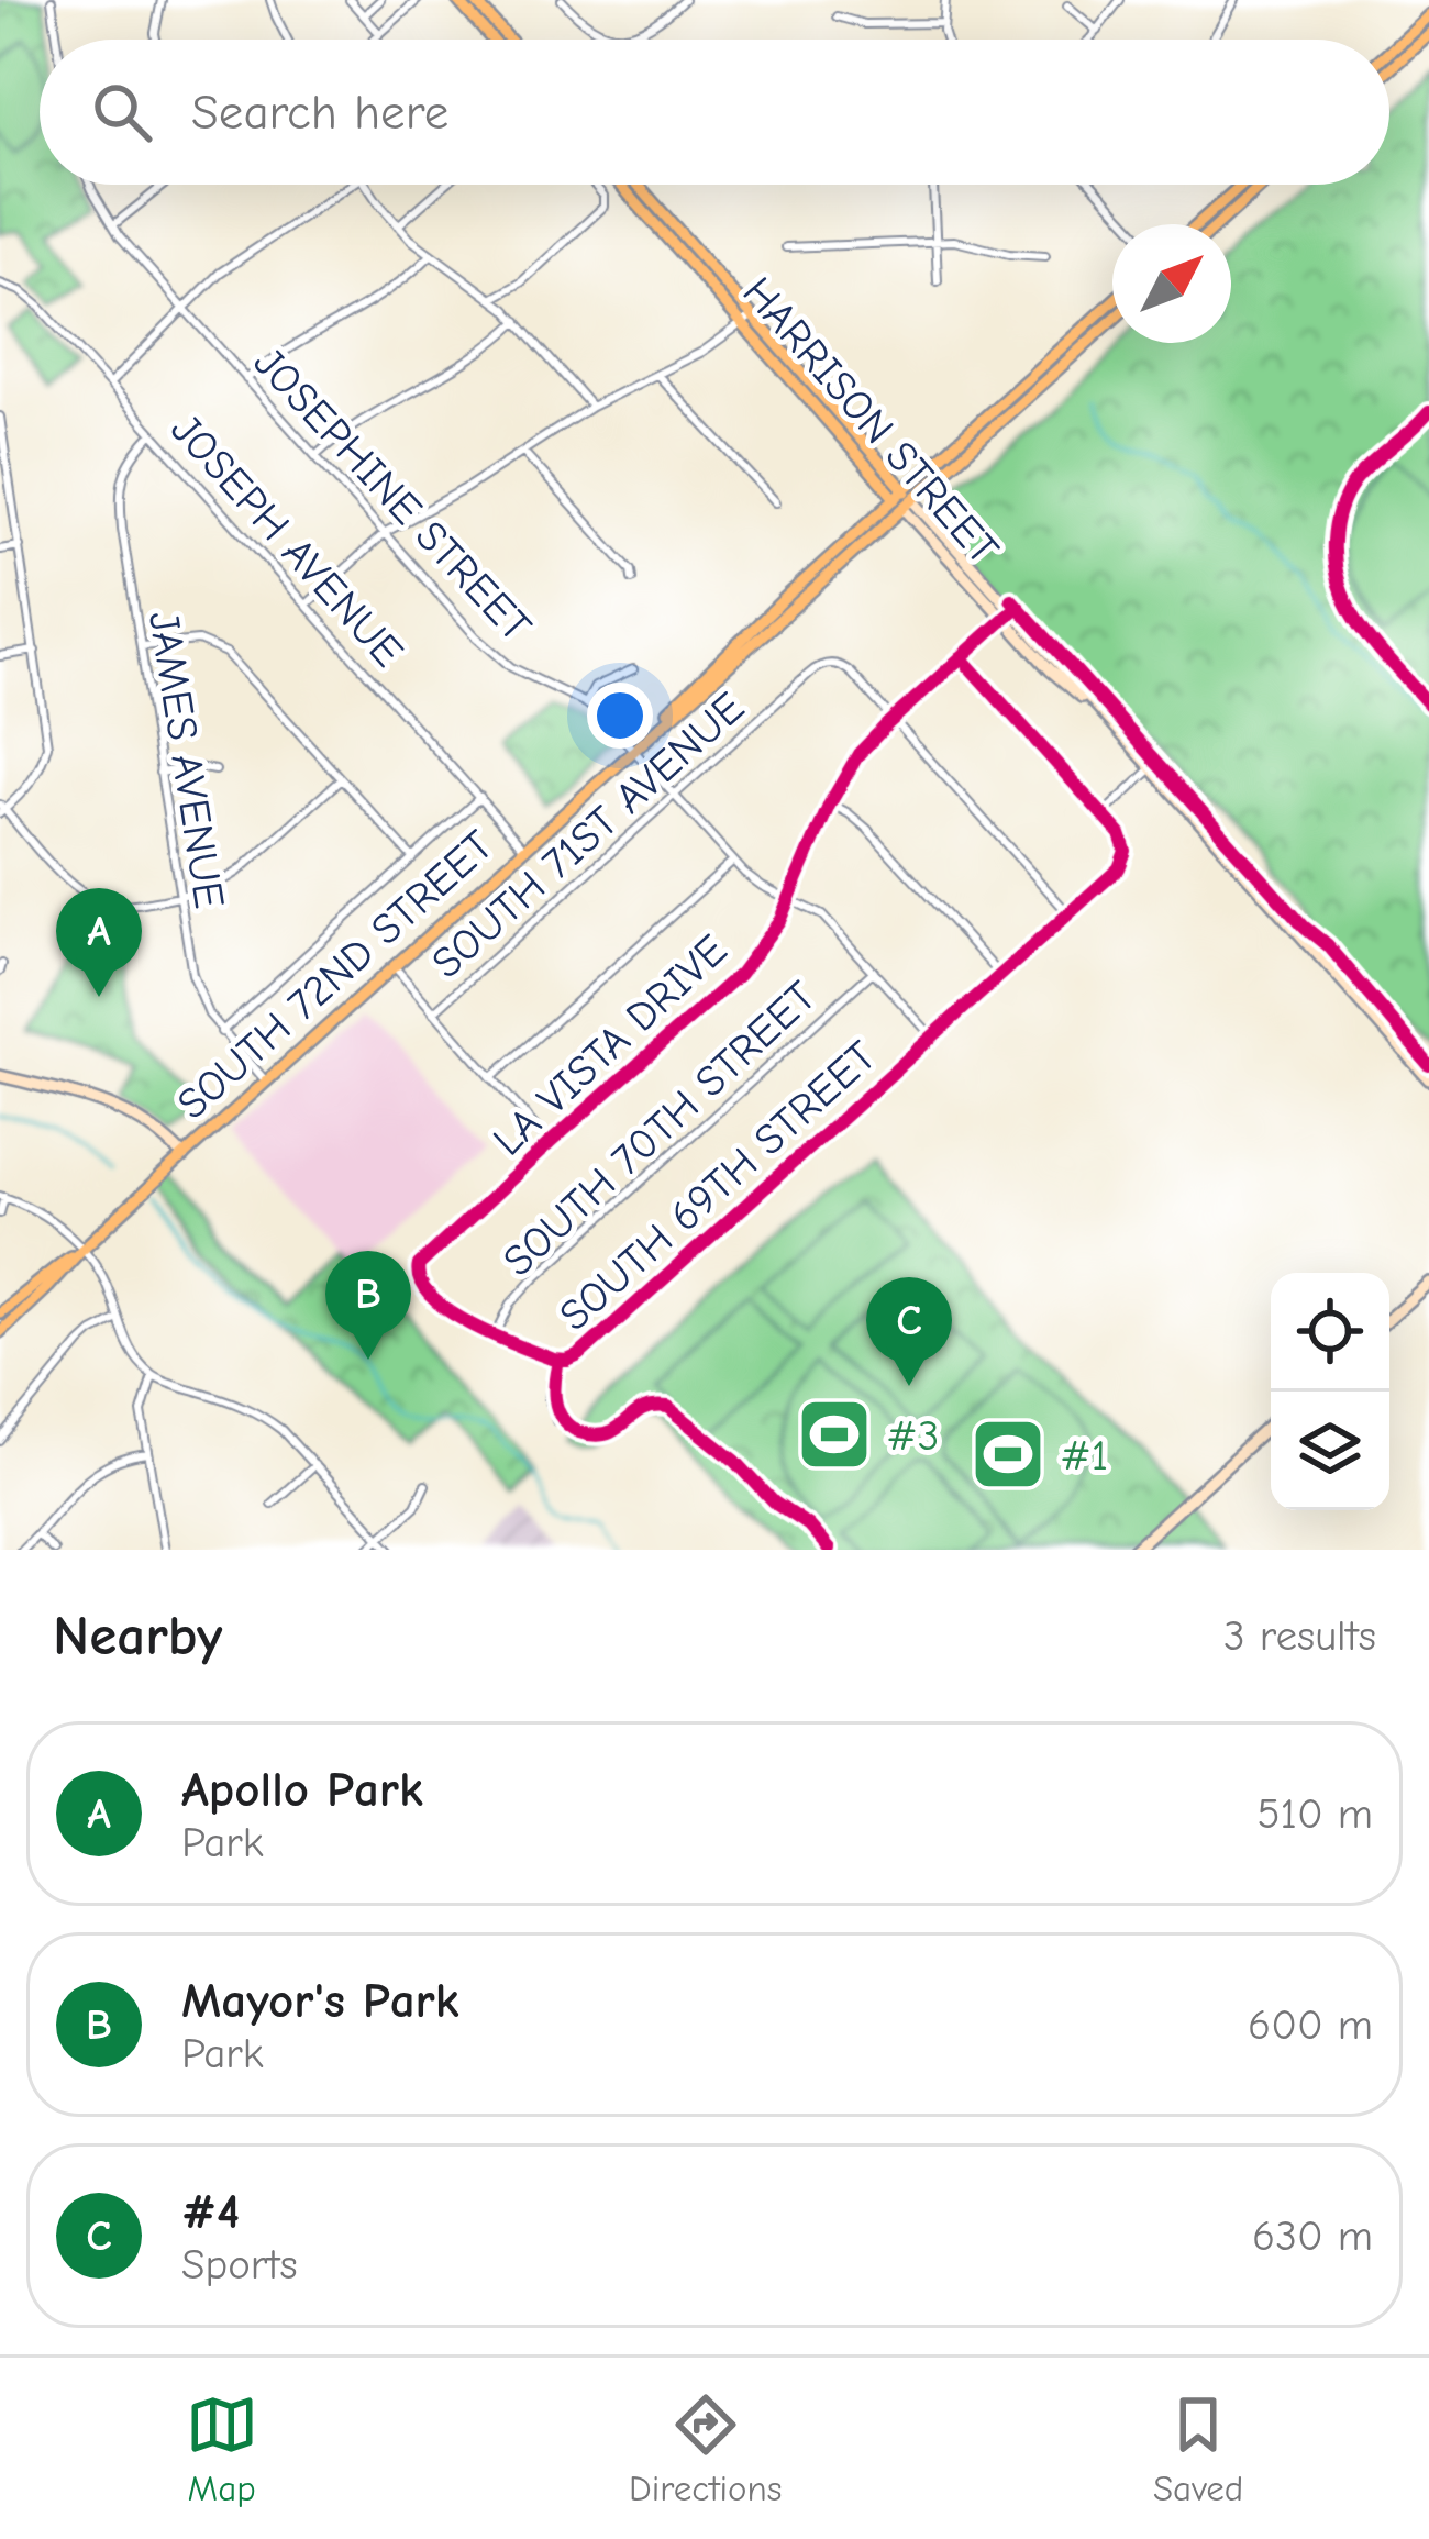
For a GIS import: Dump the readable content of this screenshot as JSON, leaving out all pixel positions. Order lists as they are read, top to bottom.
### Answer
{
  "streets": {
    "main road": ["HARRISON STREET", "SOUTH 72ND STREET"],
    "street": [
      "JOSEPHINE STREET",
      "JOSEPH AVENUE",
      "JAMES AVENUE",
      "SOUTH 71ST AVENUE",
      "LA VISTA DRIVE",
      "SOUTH 70TH STREET",
      "SOUTH 69TH STREET"
    ]
  },
  "crossings": [
    ["HARRISON STREET", "SOUTH 72ND STREET"],
    ["HARRISON STREET", "LA VISTA DRIVE"],
    ["JOSEPHINE STREET", "SOUTH 71ST AVENUE"],
    ["JOSEPHINE STREET", "SOUTH 72ND STREET"],
    ["JOSEPHINE STREET", "LA VISTA DRIVE"],
    ["JOSEPHINE STREET", "SOUTH 70TH STREET"],
    ["JOSEPHINE STREET", "SOUTH 69TH STREET"],
    ["JOSEPH AVENUE", "JAMES AVENUE"],
    ["JOSEPH AVENUE", "SOUTH 72ND STREET"],
    ["JAMES AVENUE", "SOUTH 72ND STREET"],
    ["SOUTH 71ST AVENUE", "LA VISTA DRIVE"],
    ["LA VISTA DRIVE", "SOUTH 69TH STREET"],
    ["SOUTH 70TH STREET", "SOUTH 69TH STREET"]
  ],
  "places": {
    "sports": ["#3", "#1"]
  },
  "north": "top right",
  "page": {
    "search": "Search here",
    "pins": ["A", "B", "C"],
    "heading": ["Nearby", "3 results"],
    "list": [
      {
        "mark": "A",
        "name": "Apollo Park",
        "note": "Park",
        "value": "510 m"
      },
      {
        "mark": "B",
        "name": "Mayor's Park",
        "note": "Park",
        "value": "600 m"
      },
      {
        "mark": "C",
        "name": "#4",
        "note": "Sports",
        "value": "630 m"
      }
    ],
    "nav": ["Map", "Directions", "Saved"]
  }
}
